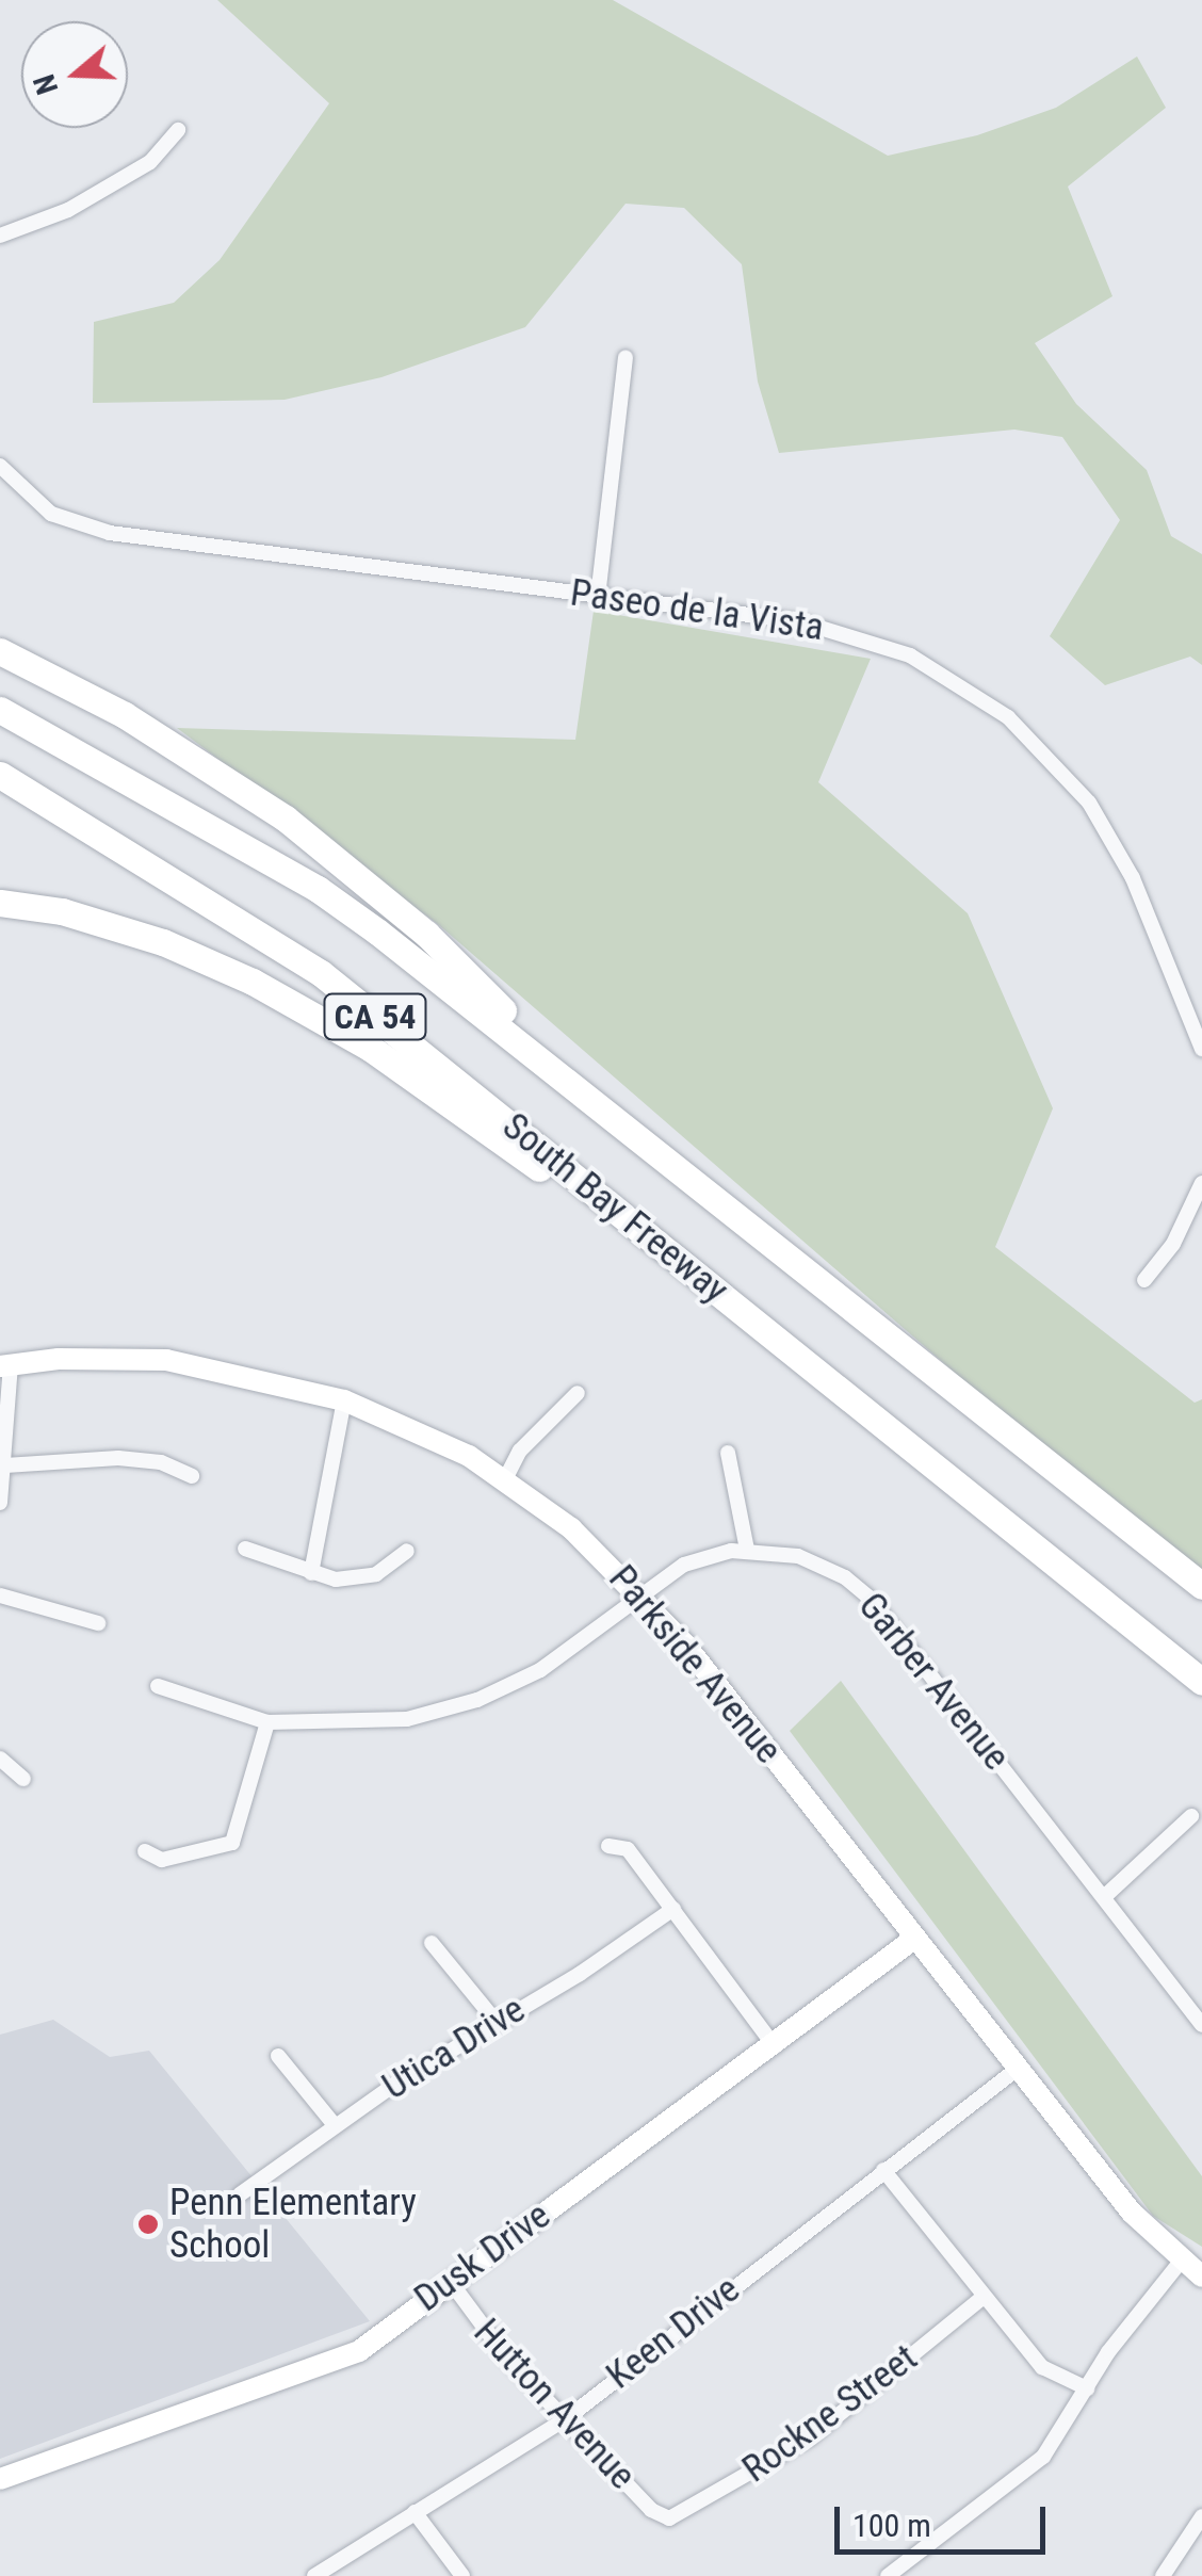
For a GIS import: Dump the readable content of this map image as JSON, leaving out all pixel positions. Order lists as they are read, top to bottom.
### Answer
{
  "streets": {
    "highway": ["CA 54", "South Bay Freeway"],
    "main road": ["Parkside Avenue", "Dusk Drive"],
    "street": [
      "Paseo de la Vista",
      "Garber Avenue",
      "Utica Drive",
      "Keen Drive",
      "Hutton Avenue",
      "Rockne Street"
    ]
  },
  "crossings": [
    ["Parkside Avenue", "Garber Avenue"],
    ["Parkside Avenue", "Dusk Drive"],
    ["Parkside Avenue", "Keen Drive"],
    ["Dusk Drive", "Hutton Avenue"],
    ["Keen Drive", "Hutton Avenue"],
    ["Hutton Avenue", "Rockne Street"]
  ],
  "places": ["Penn Elementary School"],
  "scale_bar": "100 m",
  "north": "left"
}
